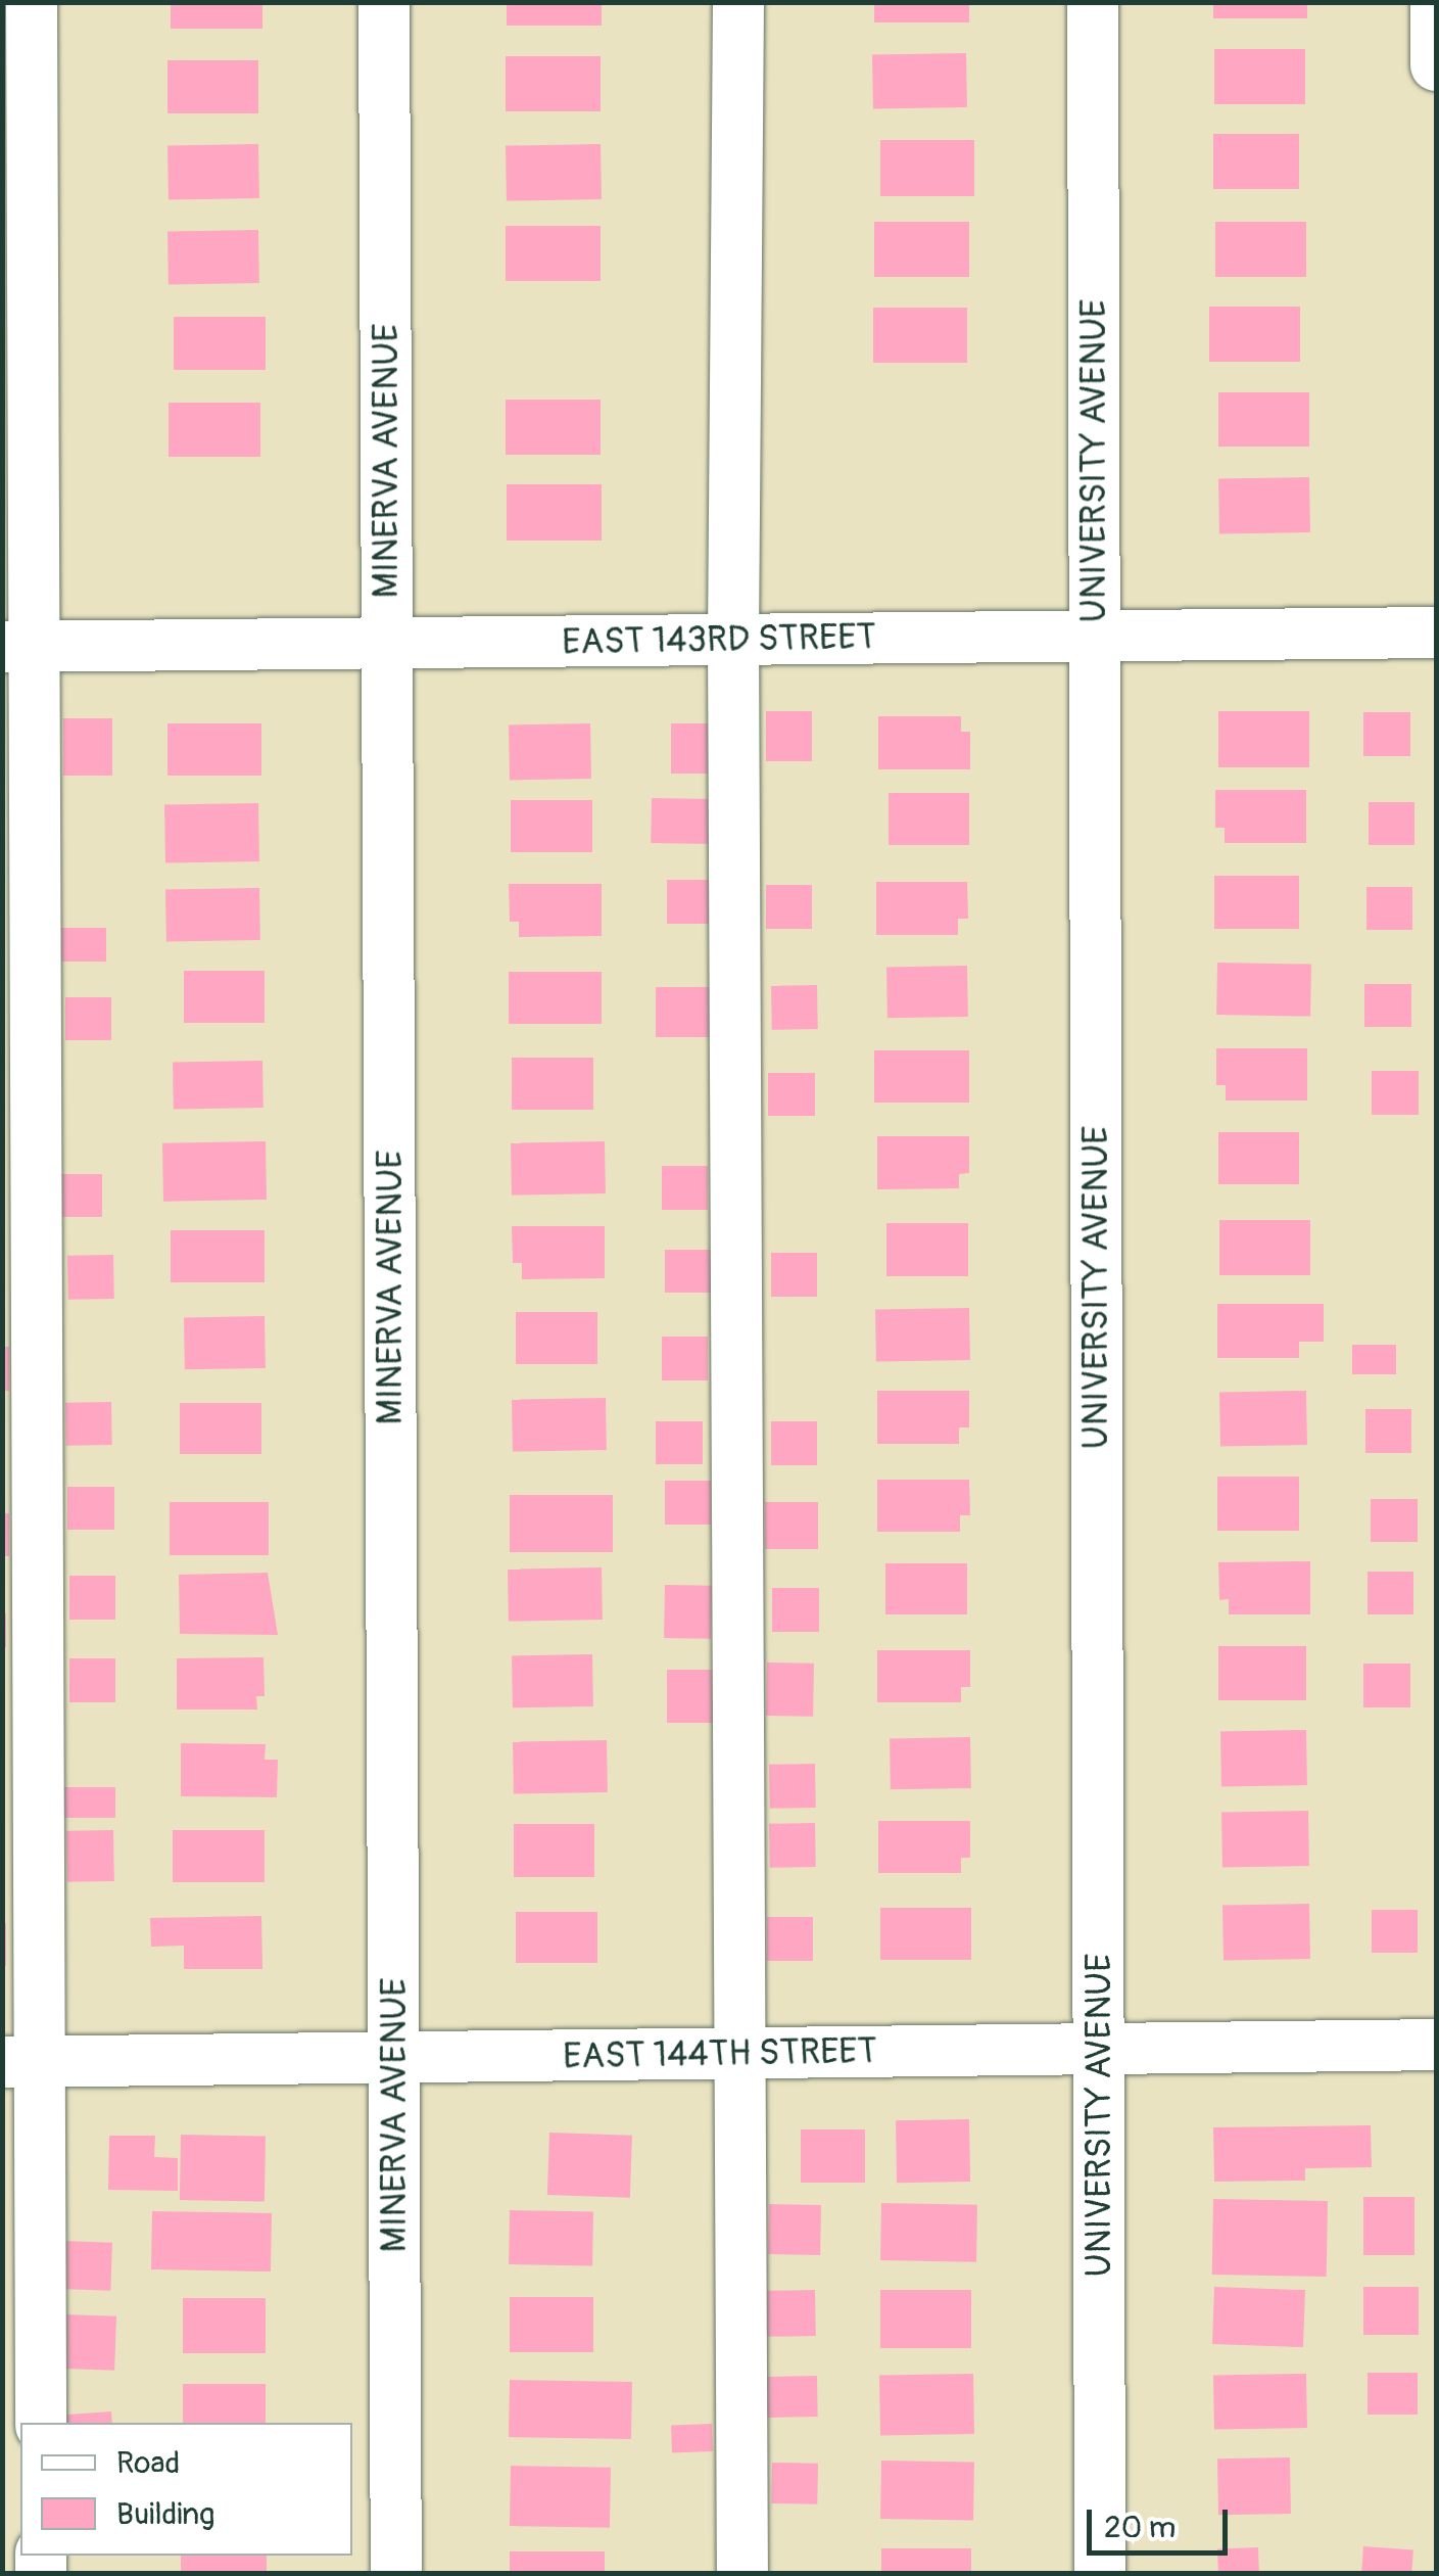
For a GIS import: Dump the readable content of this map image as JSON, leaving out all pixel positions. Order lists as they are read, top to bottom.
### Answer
{
  "streets": {
    "street": [
      "MINERVA AVENUE",
      "UNIVERSITY AVENUE",
      "EAST 143RD STREET",
      "EAST 144TH STREET"
    ]
  },
  "crossings": [
    ["MINERVA AVENUE", "EAST 143RD STREET"],
    ["MINERVA AVENUE", "EAST 144TH STREET"],
    ["UNIVERSITY AVENUE", "EAST 143RD STREET"],
    ["UNIVERSITY AVENUE", "EAST 144TH STREET"]
  ],
  "legend": ["Road", "Building"],
  "scale_bar": "20 m"
}
